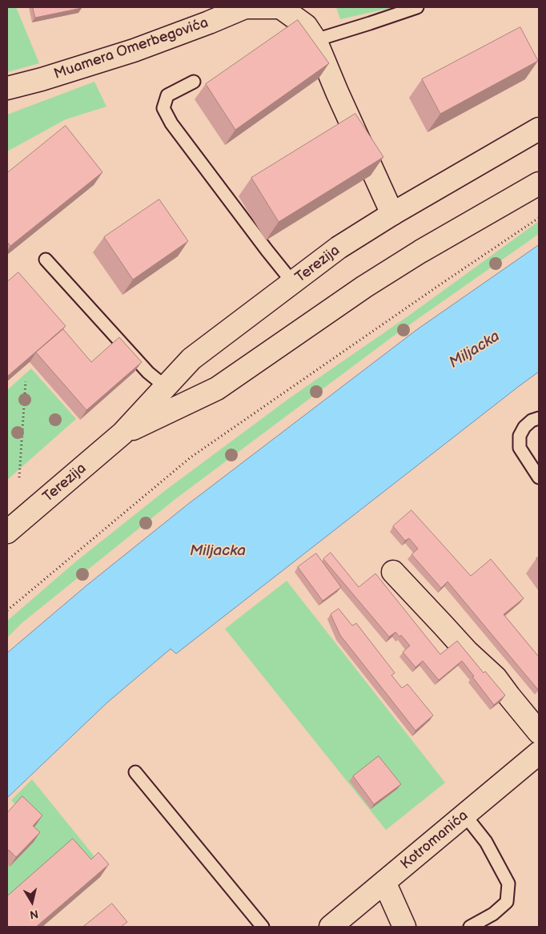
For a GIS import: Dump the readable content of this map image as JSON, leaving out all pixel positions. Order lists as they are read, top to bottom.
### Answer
{
  "streets": {
    "main road": ["Muamera Omerbegovića", "Terezija", "Kotromanića"]
  },
  "crossings": [
    ["Muamera Omerbegovića", "Terezija"]
  ],
  "water": ["Miljacka"],
  "north": "bottom"
}
